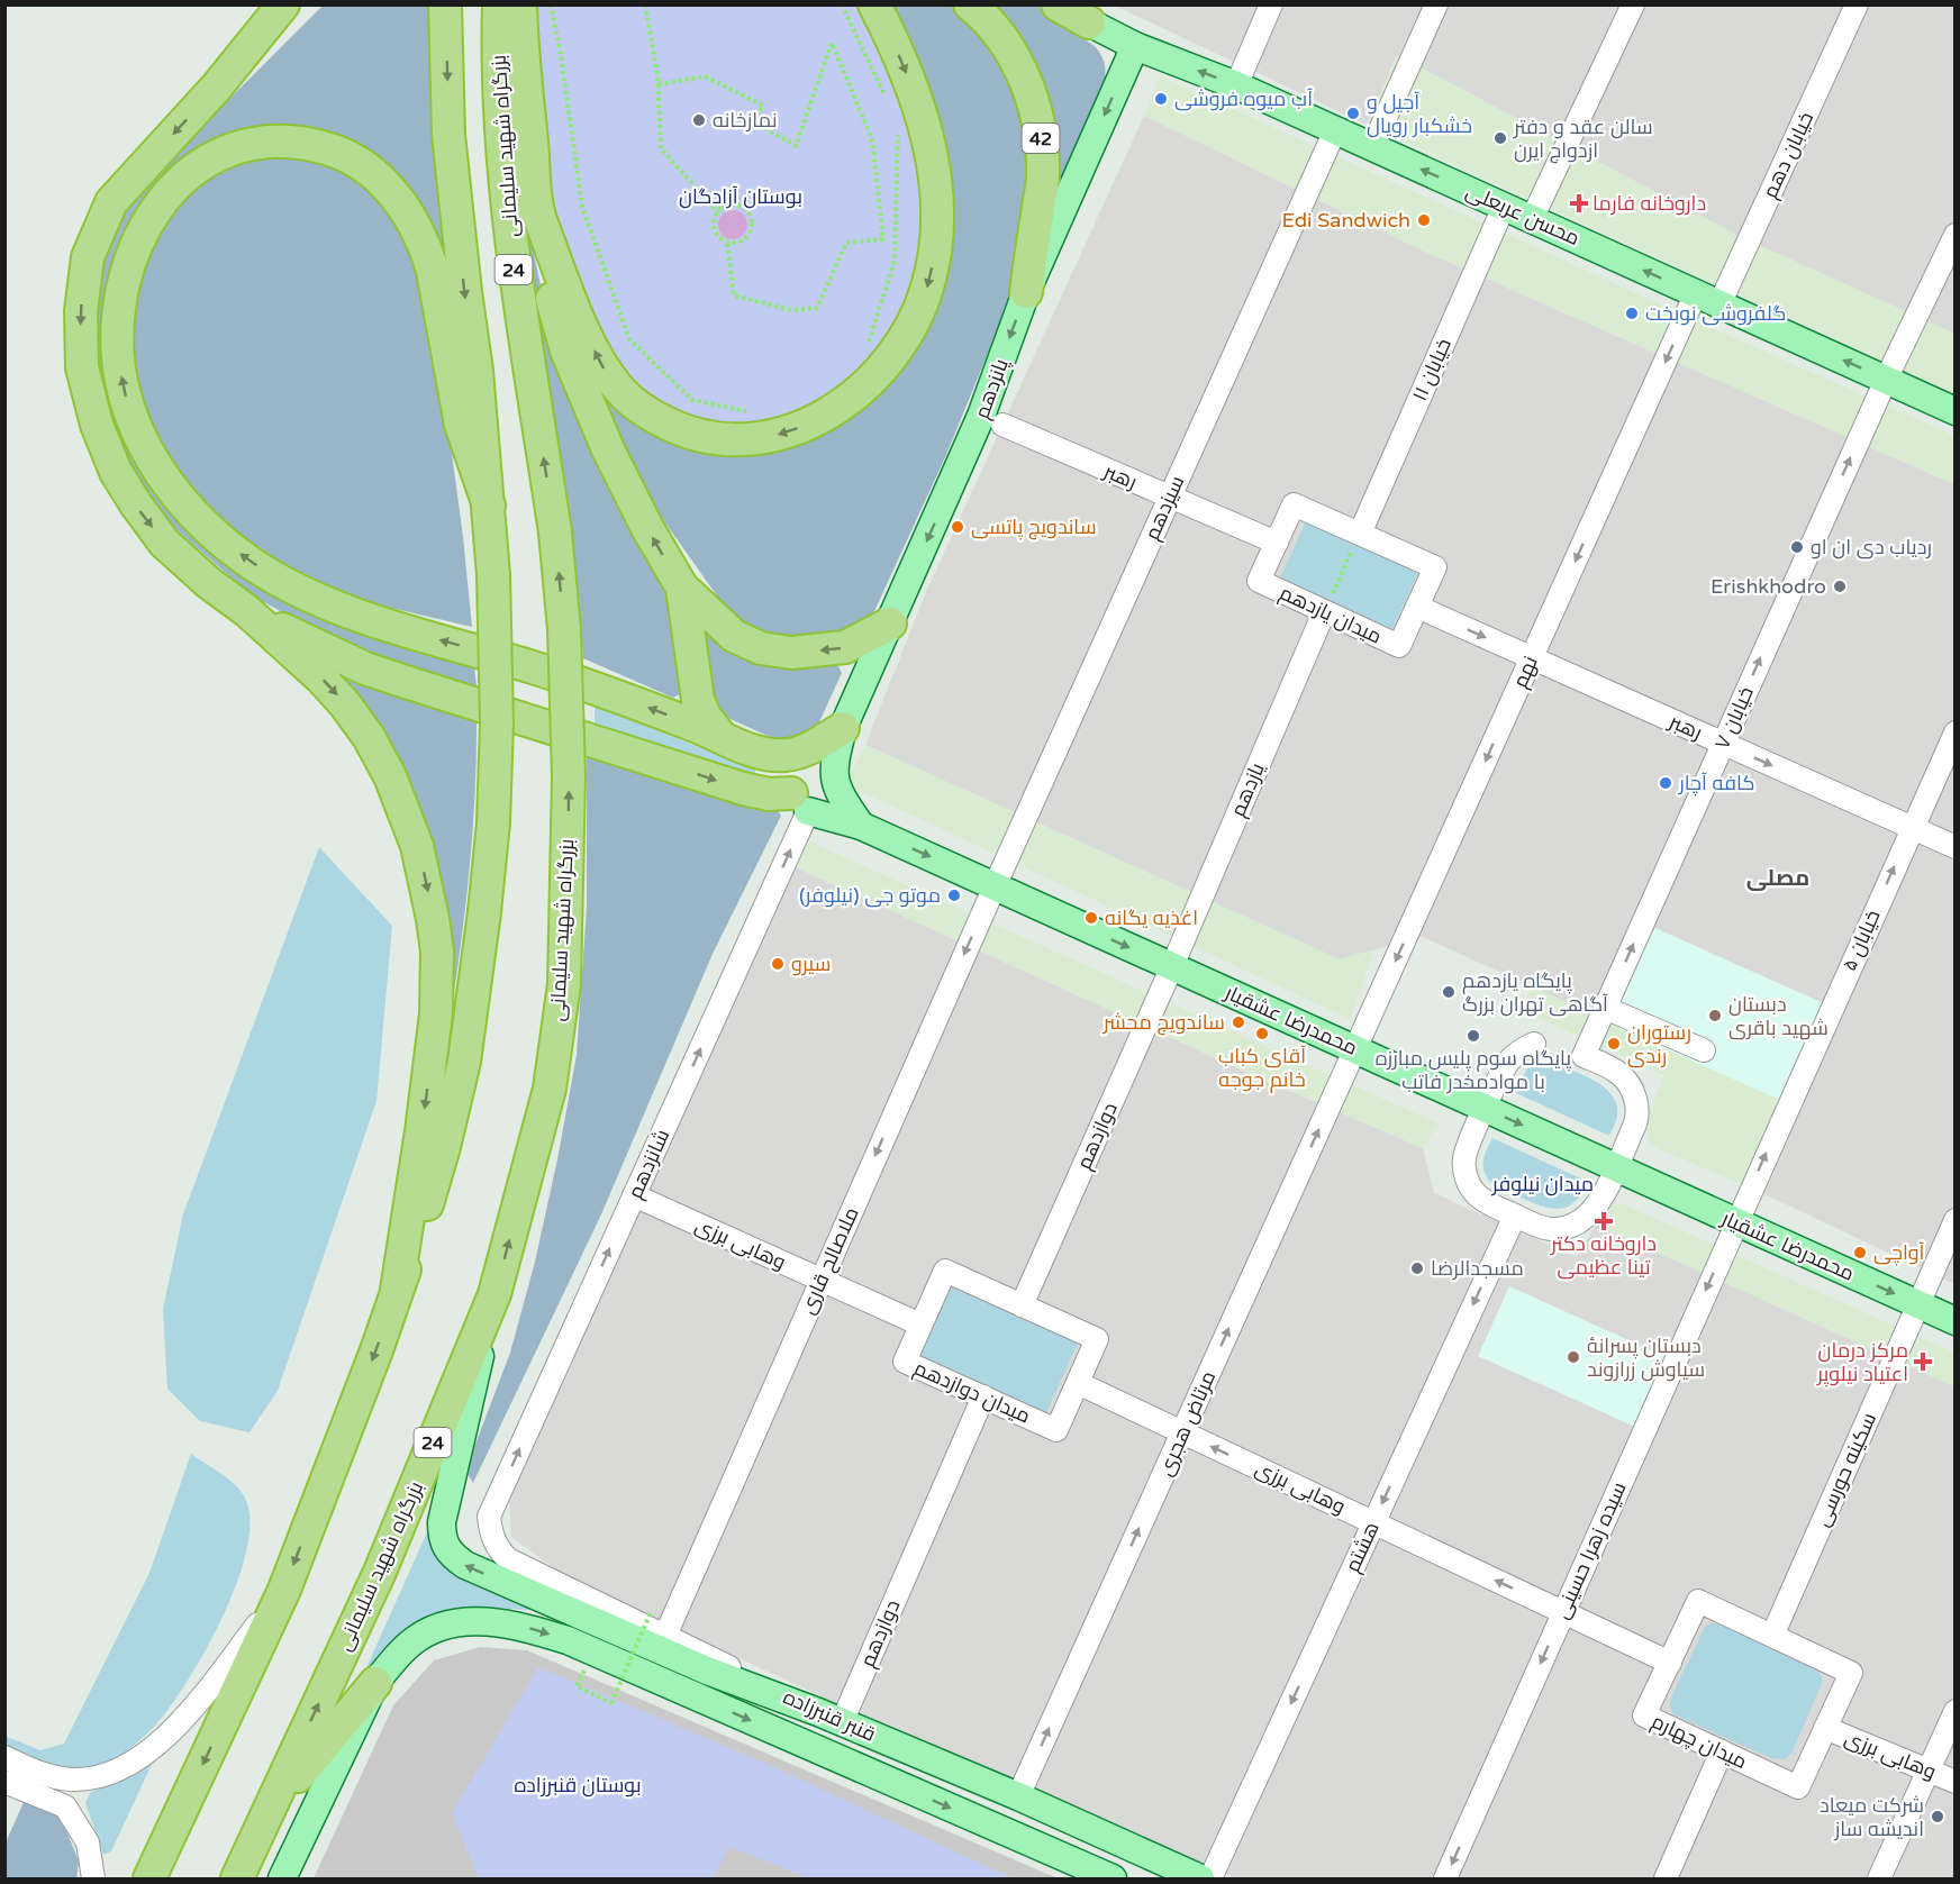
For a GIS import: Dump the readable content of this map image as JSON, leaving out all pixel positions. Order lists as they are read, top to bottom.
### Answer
{
  "streets": {
    "highway": ["42", "بزرگراه شهید سلیمانی", "24"],
    "main road": [
      "محسن عربعلی",
      "پانزدهم",
      "محمدرضا عشقیار",
      "قنبر قنبرزاده"
    ],
    "street": [
      "خیابان دهم",
      "خیابان ۱۱",
      "رهبر",
      "سیزدهم",
      "میدان یازدهم",
      "نهم",
      "خیابان ۷",
      "یازدهم",
      "خیابان ۵",
      "دوازدهم",
      "شانزدهم",
      "وهابی برزی",
      "ملاصالح قاری",
      "میدان دوازدهم",
      "مرتاض هجری",
      "سکینه حورسی",
      "هشتم",
      "سیده زهرا حسینی",
      "میدان چهارم"
    ]
  },
  "crossings": [
    ["42", "پانزدهم"],
    ["خیابان دهم", "محسن عربعلی"],
    ["خیابان دهم", "نهم"],
    ["محسن عربعلی", "خیابان ۱۱"],
    ["محسن عربعلی", "پانزدهم"],
    ["محسن عربعلی", "سیزدهم"],
    ["محسن عربعلی", "نهم"],
    ["محسن عربعلی", "خیابان ۷"],
    ["خیابان ۱۱", "میدان یازدهم"],
    ["پانزدهم", "محمدرضا عشقیار"],
    ["رهبر", "سیزدهم"],
    ["رهبر", "میدان یازدهم"],
    ["رهبر", "نهم"],
    ["رهبر", "خیابان ۷"],
    ["رهبر", "خیابان ۵"],
    ["سیزدهم", "محمدرضا عشقیار"],
    ["سیزدهم", "ملاصالح قاری"],
    ["میدان یازدهم", "یازدهم"],
    ["نهم", "محمدرضا عشقیار"],
    ["نهم", "مرتاض هجری"],
    ["خیابان ۷", "محمدرضا عشقیار"],
    ["یازدهم", "محمدرضا عشقیار"],
    ["یازدهم", "دوازدهم"],
    ["خیابان ۵", "محمدرضا عشقیار"],
    ["خیابان ۵", "سیده زهرا حسینی"],
    ["محمدرضا عشقیار", "دوازدهم"],
    ["محمدرضا عشقیار", "شانزدهم"],
    ["محمدرضا عشقیار", "ملاصالح قاری"],
    ["محمدرضا عشقیار", "مرتاض هجری"],
    ["محمدرضا عشقیار", "سکینه حورسی"],
    ["محمدرضا عشقیار", "سیده زهرا حسینی"],
    ["دوازدهم", "میدان دوازدهم"],
    ["دوازدهم", "قنبر قنبرزاده"],
    ["شانزدهم", "وهابی برزی"],
    ["شانزدهم", "قنبر قنبرزاده"],
    ["وهابی برزی", "ملاصالح قاری"],
    ["وهابی برزی", "میدان دوازدهم"],
    ["وهابی برزی", "مرتاض هجری"],
    ["وهابی برزی", "هشتم"],
    ["وهابی برزی", "سیده زهرا حسینی"],
    ["وهابی برزی", "میدان چهارم"],
    ["ملاصالح قاری", "قنبر قنبرزاده"],
    ["مرتاض هجری", "قنبر قنبرزاده"],
    ["سکینه حورسی", "میدان چهارم"]
  ],
  "one_way": [
    "محسن عربعلی",
    "پانزدهم",
    "رهبر",
    "نهم",
    "خیابان ۷",
    "خیابان ۵",
    "محمدرضا عشقیار",
    "شانزدهم",
    "وهابی برزی",
    "ملاصالح قاری",
    "مرتاض هجری",
    "هشتم",
    "سیده زهرا حسینی"
  ],
  "districts": ["مصلی"],
  "parks": ["بوستان آزادگان", "میدان نیلوفر", "بوستان قنبرزاده"],
  "places": {
    "other": [
      "آب میوه فروشی",
      "آجیل و خشکبار رویال",
      "نمازخانه",
      "سالن عقد و دفتر ازدواج ایرن",
      "Edi Sandwich",
      "گلفروشی نوبخت",
      "ساندویچ پاتسی",
      "ردیاب دی ان او",
      "Erishkhodro",
      "کافه آچار",
      "موتو جی (نیلوفر)",
      "اغذیه یگانه",
      "سیرو",
      "پایگاه یازدهم آگاهی تهران بزرگ",
      "دبستان شهید باقری",
      "ساندویچ محشر",
      "آقای کباب خانم جوجه",
      "پایگاه سوم پلیس مبارزه با موادمخدر فاتب",
      "رستوران رندی",
      "آواچی",
      "مسجدالرضا",
      "دبستان پسرانهٔ سیاوش زرازوند",
      "شرکت میعاد اندیشه ساز"
    ],
    "health": ["داروخانه فارما", "داروخانه دکتر تینا عظیمی", "مرکز درمان اعتیاد نیلوپر"]
  }
}
